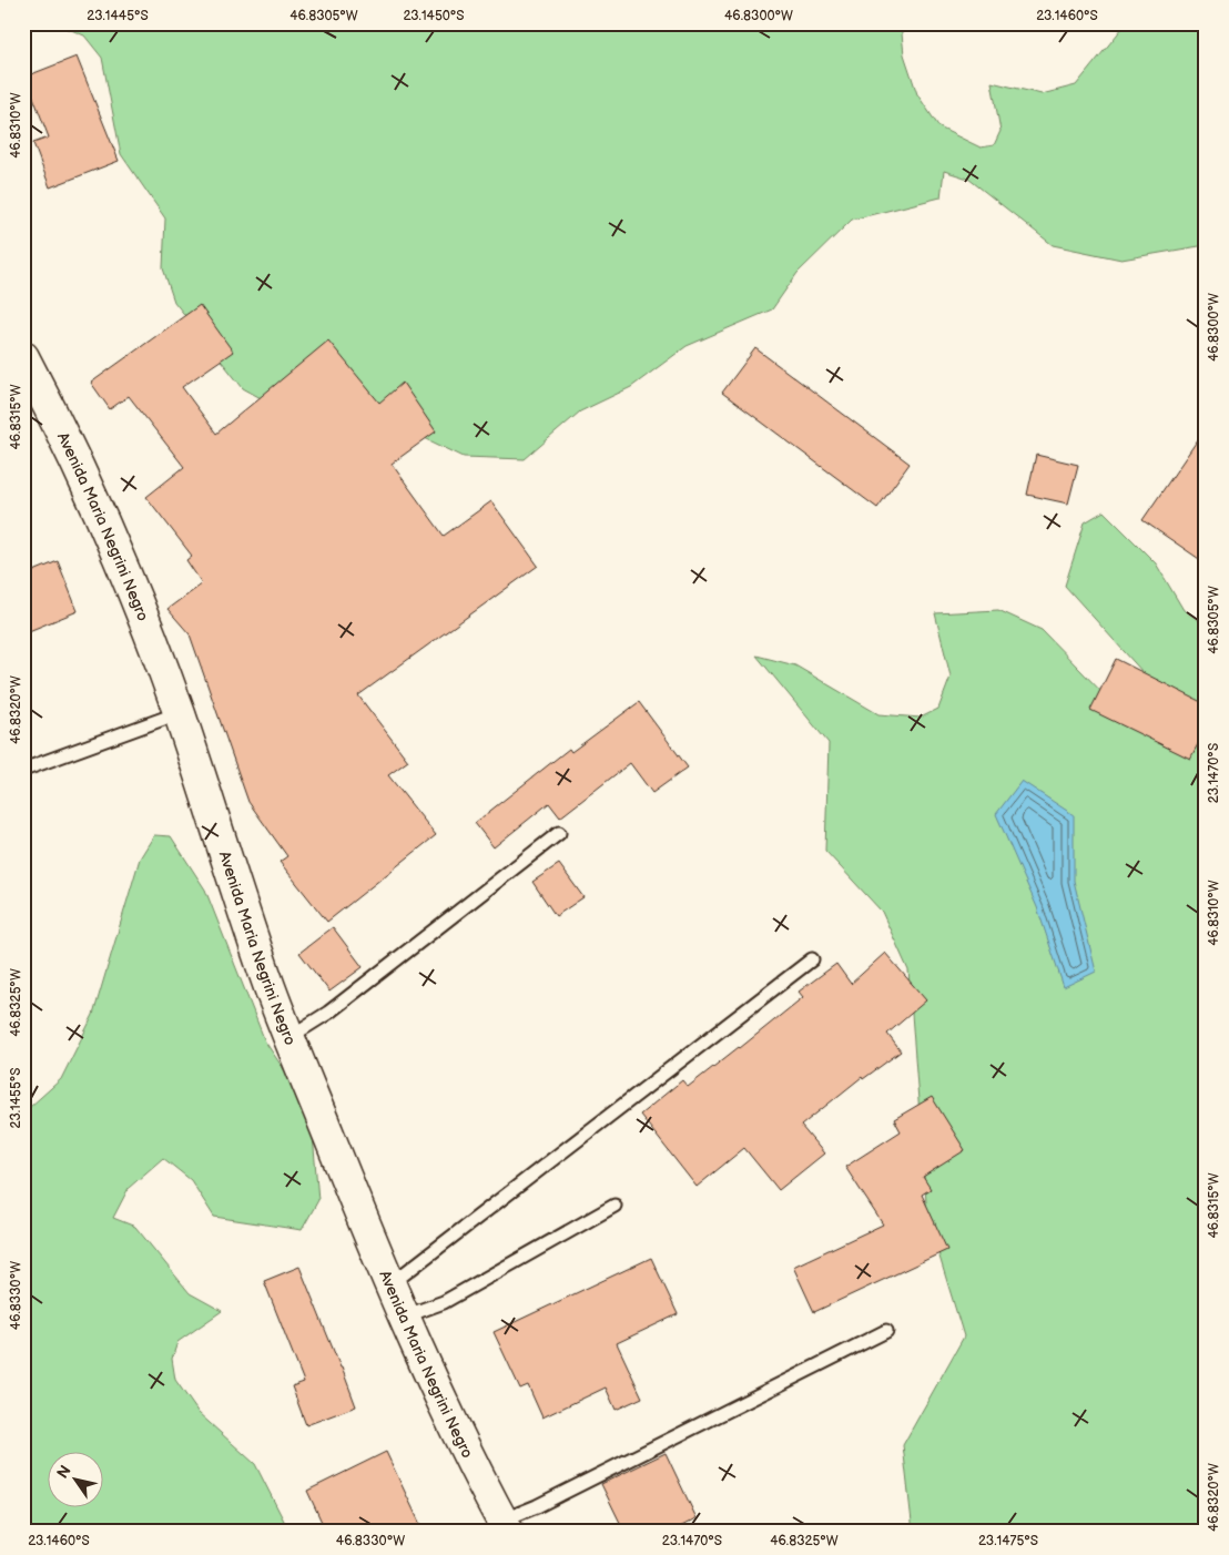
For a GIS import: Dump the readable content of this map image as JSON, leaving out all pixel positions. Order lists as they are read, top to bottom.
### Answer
{
  "streets": {
    "street": ["Avenida Maria Negrini Negro"]
  },
  "north": "top left",
  "coordinates": [
    "23.1445°S",
    "46.8305°W",
    "23.1450°S",
    "46.8300°W",
    "23.1460°S",
    "46.8310°W",
    "46.8315°W",
    "46.8320°W",
    "23.1470°S",
    "46.8325°W",
    "23.1455°S",
    "46.8330°W",
    "23.1475°S"
  ]
}
